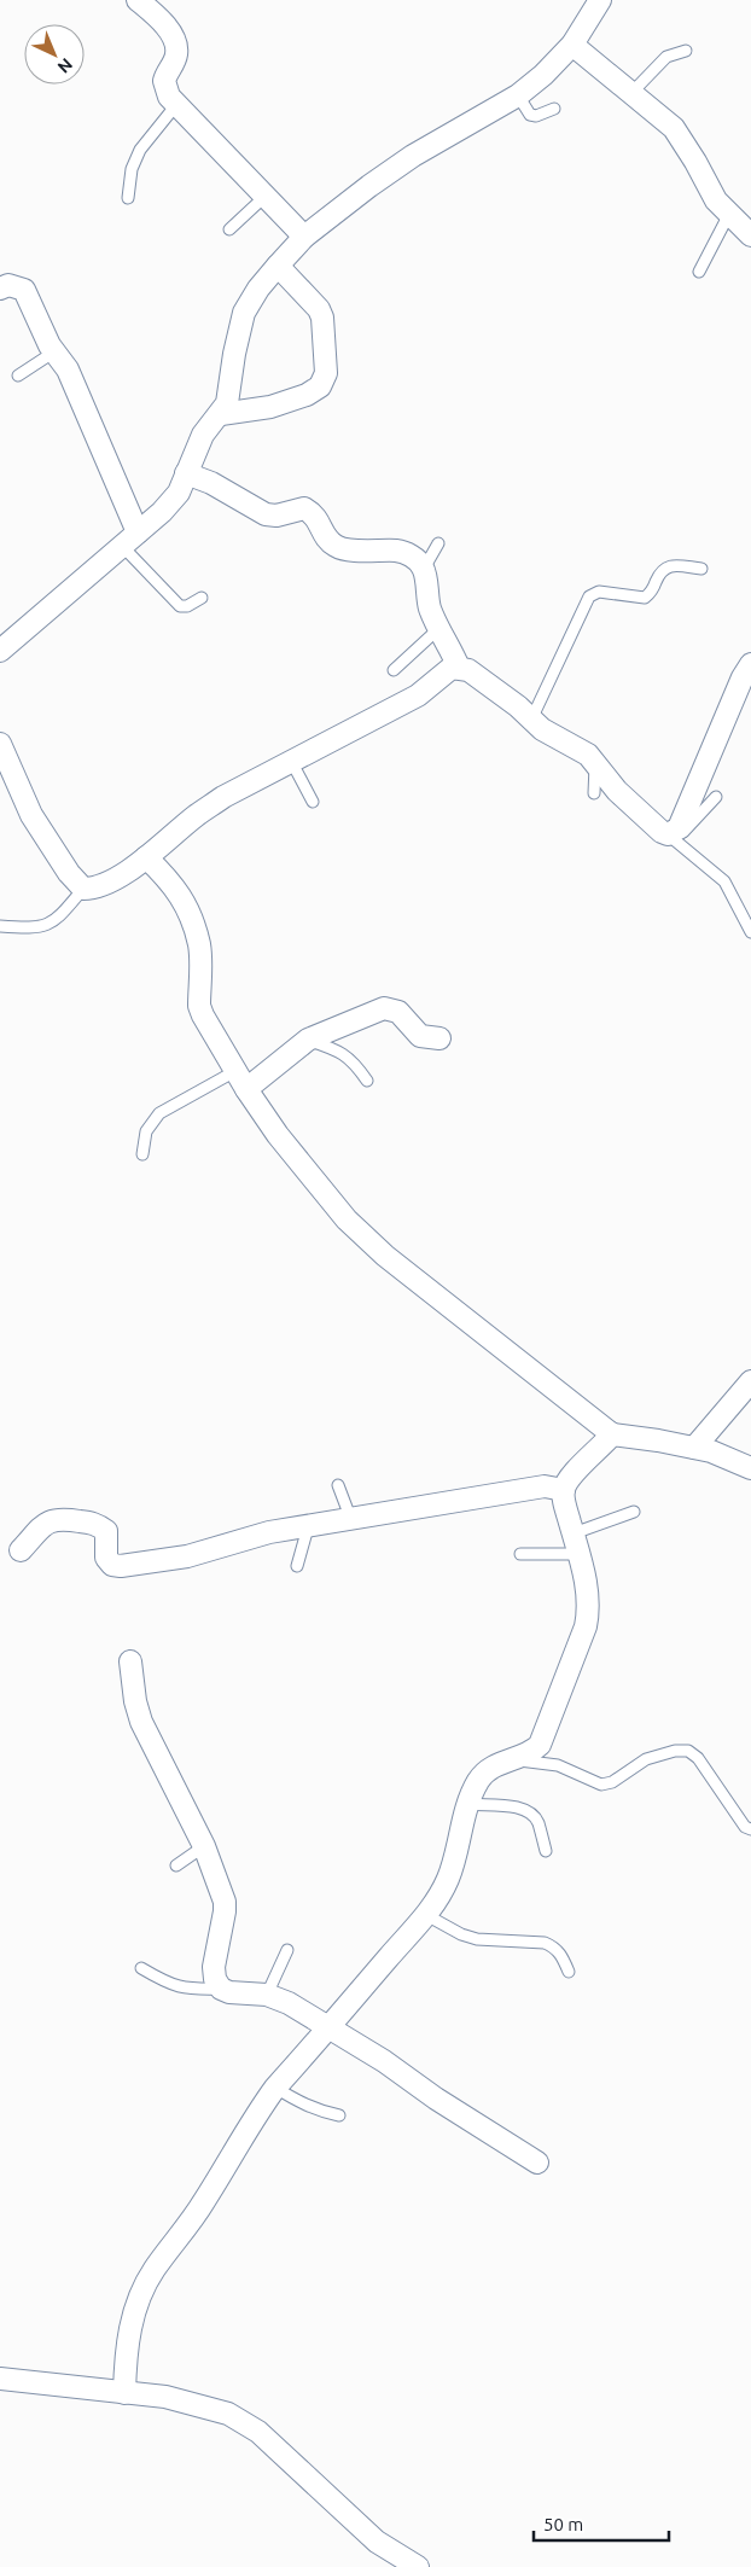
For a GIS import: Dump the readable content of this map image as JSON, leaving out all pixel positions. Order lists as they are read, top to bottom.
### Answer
{
  "scale_bar": "50 m",
  "north": "bottom right"
}
